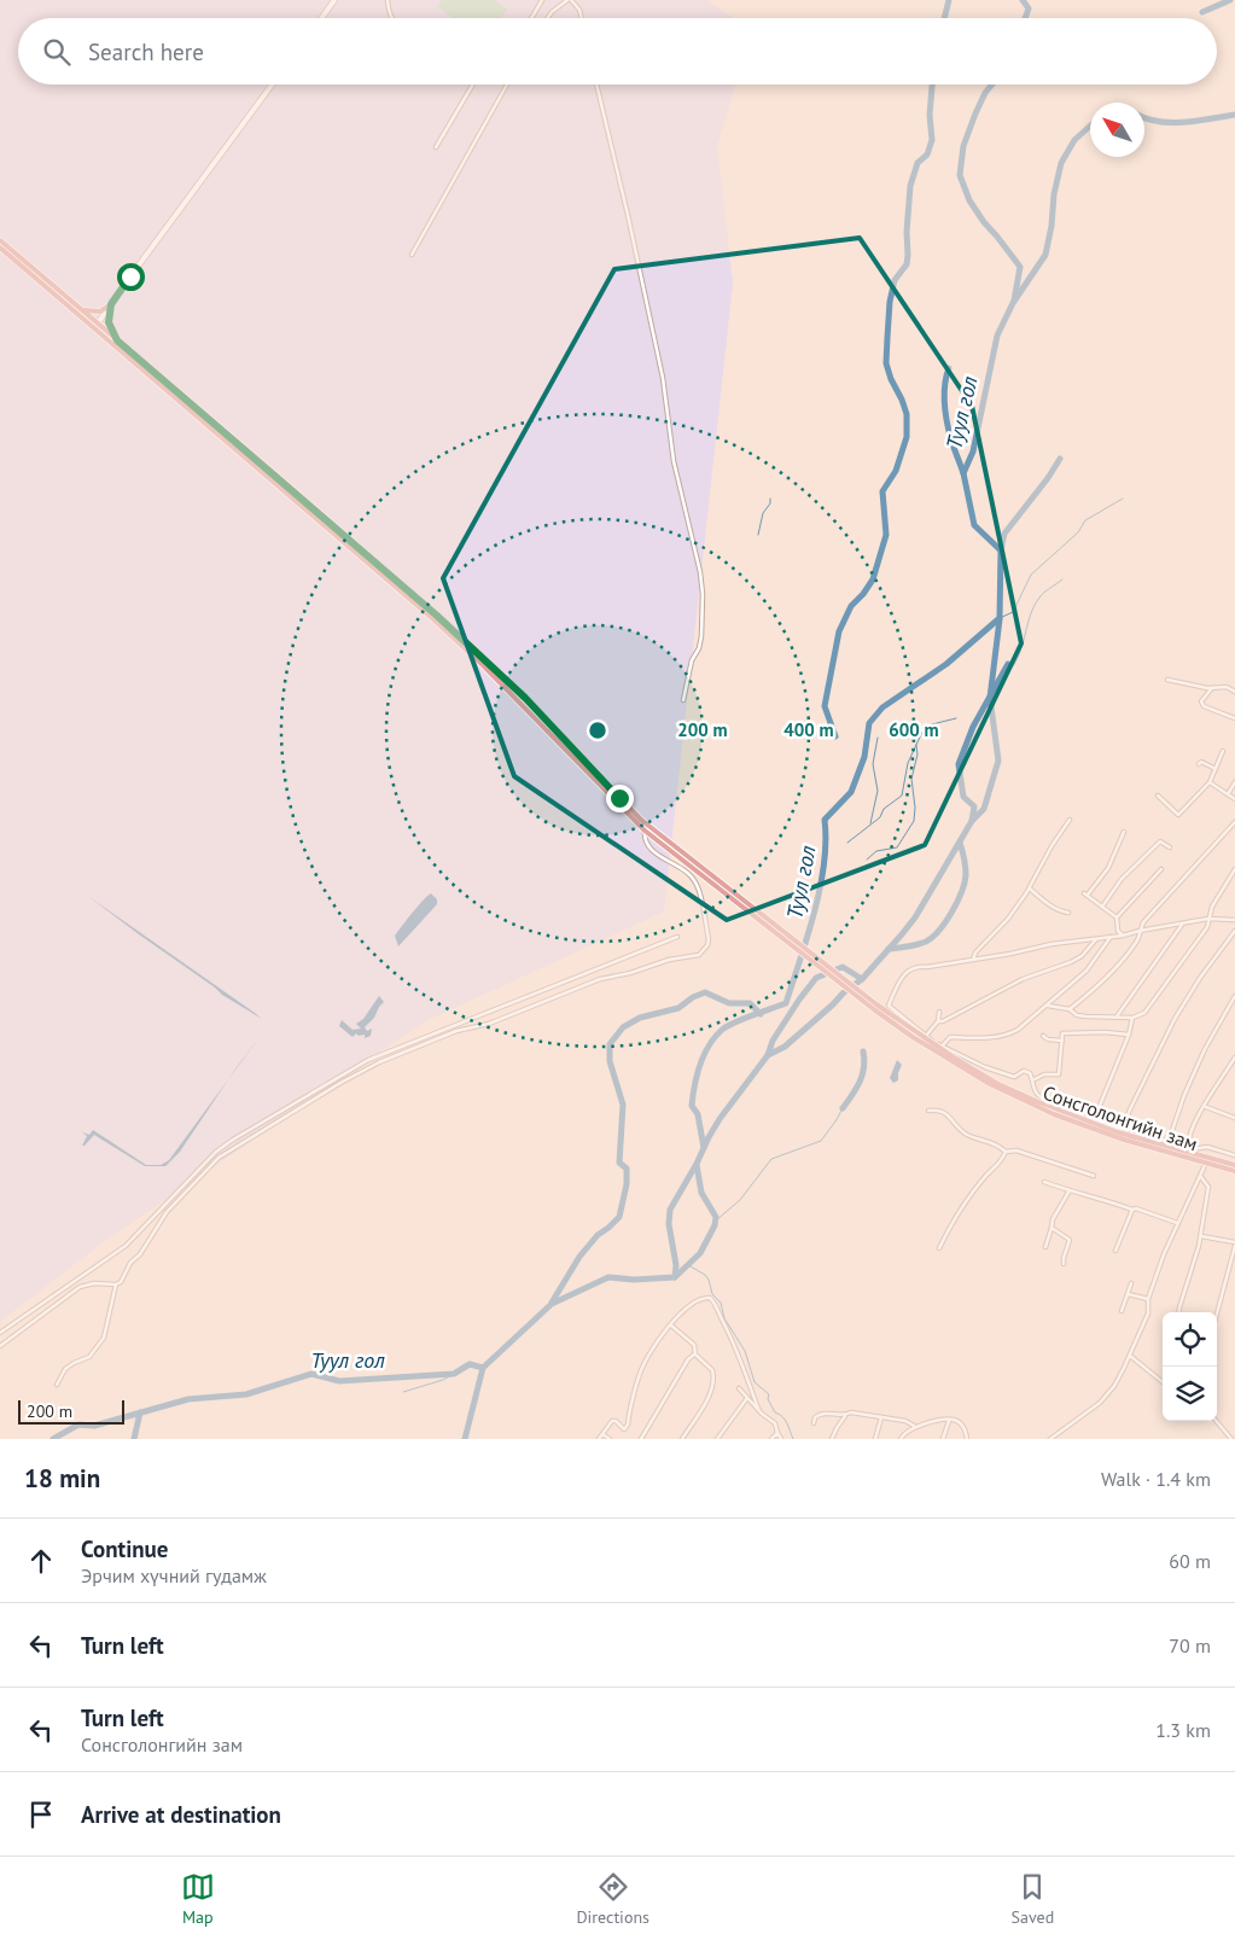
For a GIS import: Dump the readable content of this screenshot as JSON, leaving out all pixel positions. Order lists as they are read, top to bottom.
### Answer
{
  "streets": {
    "main road": ["Сонсголонгийн зам"]
  },
  "water": ["Туул гол"],
  "scale_bar": "200 m",
  "north": "top left",
  "page": {
    "search": "Search here",
    "scale": "200 m",
    "heading": ["18 min", "Walk · 1.4 km"],
    "list": [
      ["Continue", "Эрчим хүчний гудамж", "60 m"],
      ["Turn left", "70 m"],
      ["Turn left", "Сонсголонгийн зам", "1.3 km"],
      "Arrive at destination"
    ],
    "nav": ["Map", "Directions", "Saved"]
  },
  "rings": ["200 m", "400 m", "600 m"]
}
